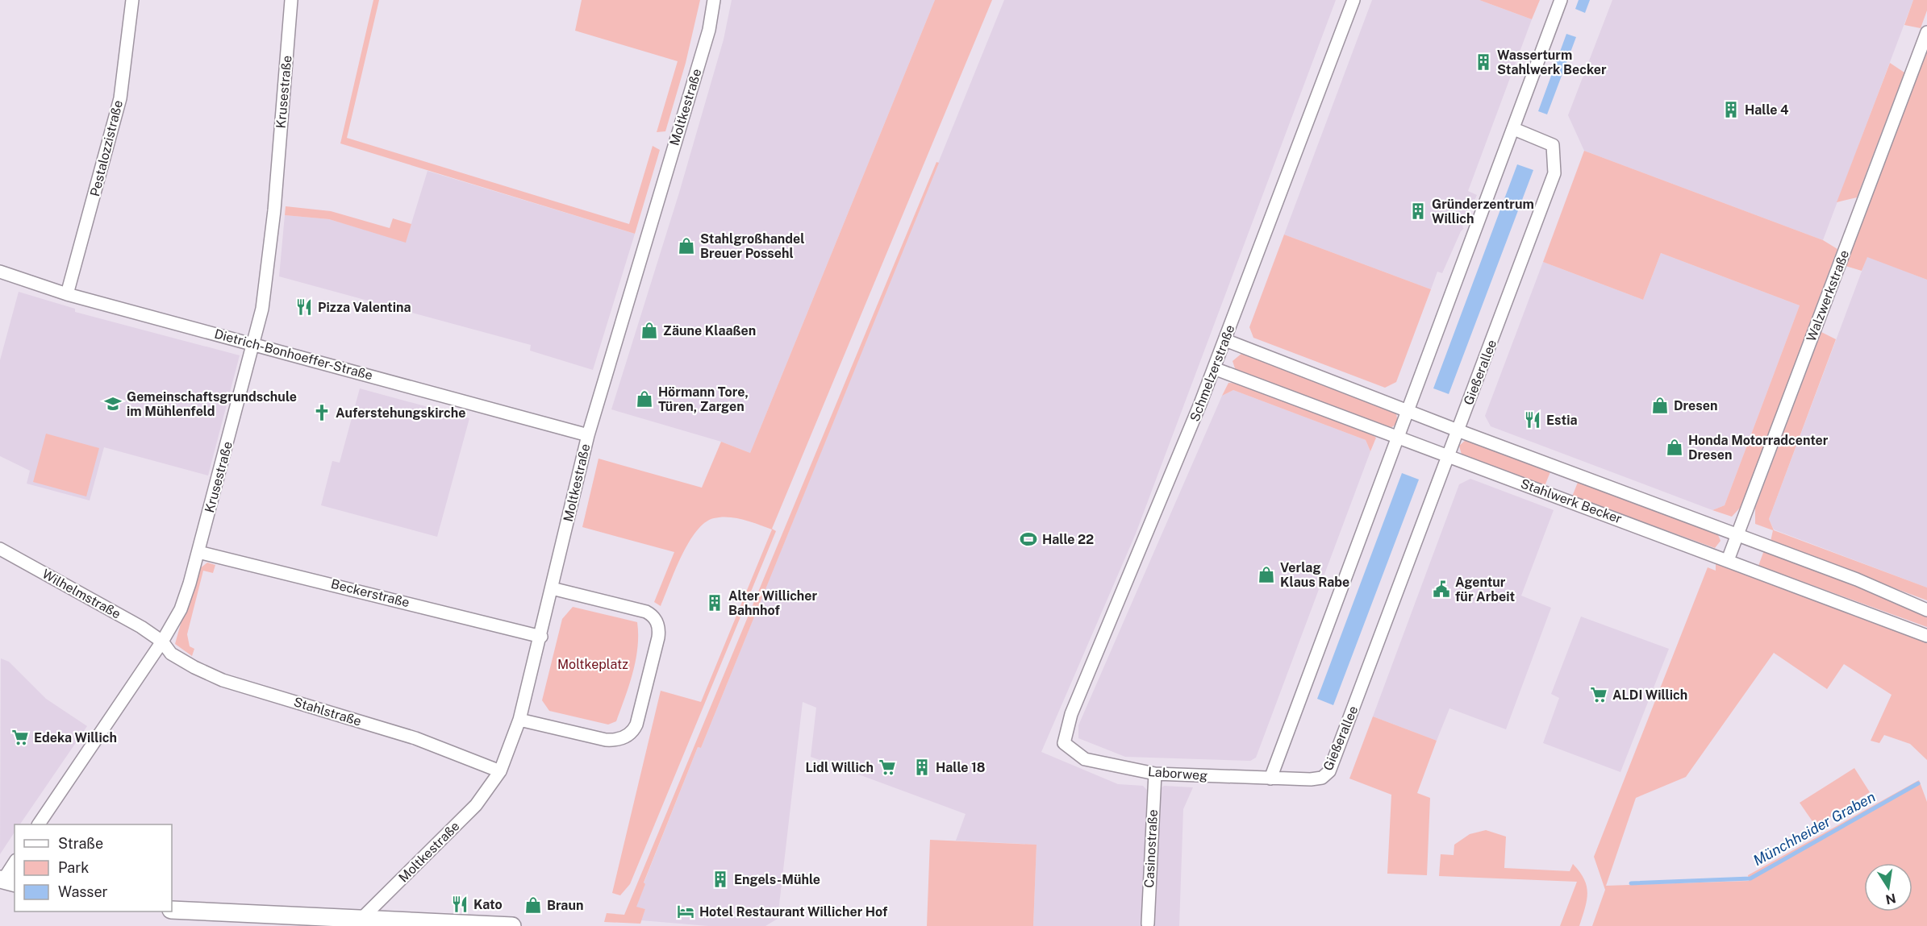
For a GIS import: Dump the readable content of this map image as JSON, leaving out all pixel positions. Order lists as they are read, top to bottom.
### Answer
{
  "streets": {
    "street": [
      "Krusestraße",
      "Moltkestraße",
      "Pestalozzistraße",
      "Walzwerkstraße",
      "Dietrich-Bonhoeffer-Straße",
      "Gießerallee",
      "Schmelzerstraße",
      "Stahlwerk Becker",
      "Beckerstraße",
      "Wilhelmstraße",
      "Stahlstraße",
      "Laborweg",
      "Casinostraße"
    ]
  },
  "crossings": [
    ["Krusestraße", "Dietrich-Bonhoeffer-Straße"],
    ["Krusestraße", "Beckerstraße"],
    ["Krusestraße", "Wilhelmstraße"],
    ["Krusestraße", "Stahlstraße"],
    ["Moltkestraße", "Dietrich-Bonhoeffer-Straße"],
    ["Moltkestraße", "Beckerstraße"],
    ["Moltkestraße", "Stahlstraße"],
    ["Pestalozzistraße", "Dietrich-Bonhoeffer-Straße"],
    ["Walzwerkstraße", "Stahlwerk Becker"],
    ["Gießerallee", "Stahlwerk Becker"],
    ["Gießerallee", "Laborweg"],
    ["Schmelzerstraße", "Stahlwerk Becker"],
    ["Schmelzerstraße", "Laborweg"],
    ["Wilhelmstraße", "Stahlstraße"],
    ["Laborweg", "Casinostraße"]
  ],
  "water": ["Münchheider Graben"],
  "parks": ["Moltkeplatz"],
  "places": {
    "building": [
      "Wasserturm Stahlwerk Becker",
      "Halle 4",
      "Gründerzentrum Willich",
      "Alter Willicher Bahnhof",
      "Halle 18",
      "Engels-Mühle"
    ],
    "shop": [
      "Stahlgroßhandel Breuer Possehl",
      "Zäune Klaaßen",
      "Hörmann Tore, Türen, Zargen",
      "Dresen",
      "Honda Motorradcenter Dresen",
      "Verlag Klaus Rabe",
      "Braun"
    ],
    "restaurant": ["Pizza Valentina", "Estia", "Kato"],
    "school or university": ["Gemeinschaftsgrundschule im Mühlenfeld"],
    "church": ["Auferstehungskirche"],
    "sports": ["Halle 22"],
    "public building": ["Agentur für Arbeit"],
    "supermarket": ["ALDI Willich", "Edeka Willich", "Lidl Willich"],
    "hotel": ["Hotel Restaurant Willicher Hof"]
  },
  "legend": ["Straße", "Park", "Wasser"],
  "north": "bottom"
}
